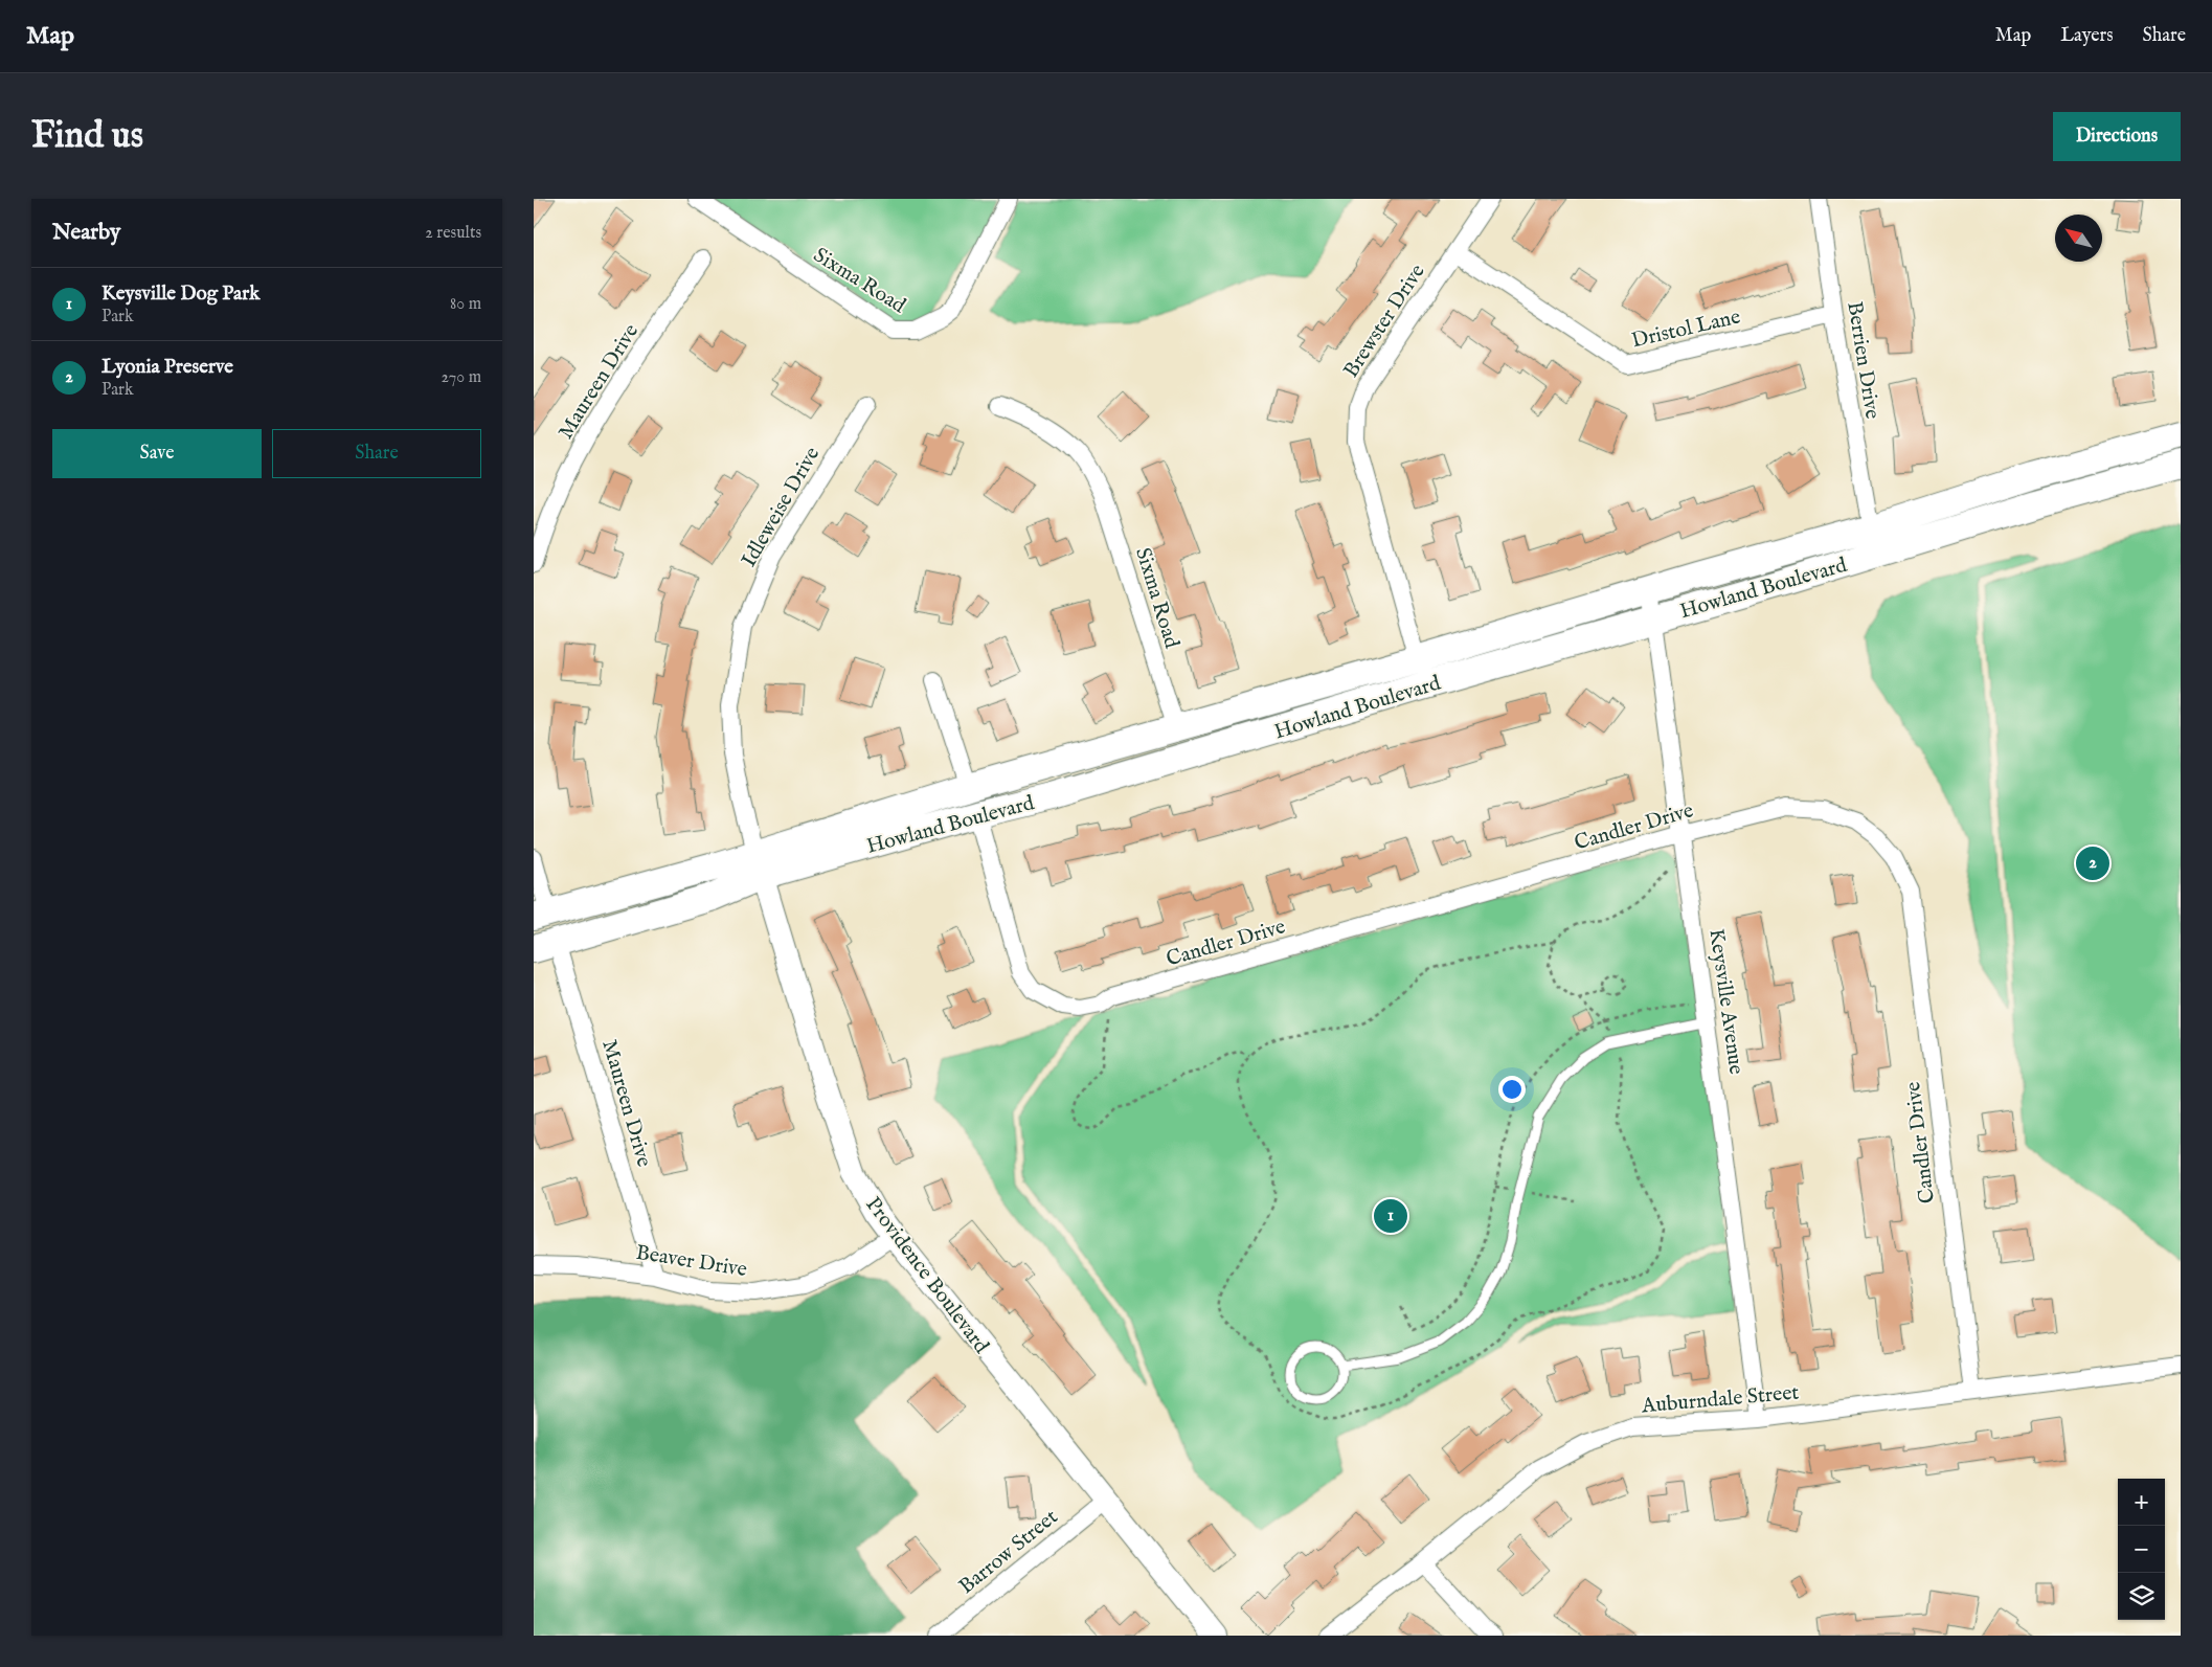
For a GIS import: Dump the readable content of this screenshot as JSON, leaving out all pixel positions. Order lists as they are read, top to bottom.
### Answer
{
  "streets": {
    "main road": ["Howland Boulevard", "Providence Boulevard"],
    "street": [
      "Sixma Road",
      "Brewster Drive",
      "Dristol Lane",
      "Berrien Drive",
      "Maureen Drive",
      "Idleweise Drive",
      "Candler Drive",
      "Keysville Avenue",
      "Beaver Drive",
      "Auburndale Street",
      "Barrow Street"
    ]
  },
  "crossings": [
    ["Sixma Road", "Howland Boulevard"],
    ["Brewster Drive", "Dristol Lane"],
    ["Brewster Drive", "Howland Boulevard"],
    ["Dristol Lane", "Berrien Drive"],
    ["Berrien Drive", "Howland Boulevard"],
    ["Maureen Drive", "Howland Boulevard"],
    ["Maureen Drive", "Beaver Drive"],
    ["Idleweise Drive", "Howland Boulevard"],
    ["Idleweise Drive", "Providence Boulevard"],
    ["Howland Boulevard", "Candler Drive"],
    ["Howland Boulevard", "Keysville Avenue"],
    ["Howland Boulevard", "Providence Boulevard"],
    ["Candler Drive", "Keysville Avenue"],
    ["Candler Drive", "Auburndale Street"],
    ["Keysville Avenue", "Auburndale Street"],
    ["Beaver Drive", "Providence Boulevard"],
    ["Providence Boulevard", "Barrow Street"]
  ],
  "north": "top left",
  "page": {
    "header": "Map",
    "nav": ["Map", "Layers", "Share"],
    "buttons": [
      "Directions",
      ["Save", "Share"]
    ],
    "title": "Find us",
    "heading": ["Nearby", "2 results"],
    "list": [
      {
        "mark": "1",
        "name": "Keysville Dog Park",
        "note": "Park",
        "value": "80 m"
      },
      {
        "mark": "2",
        "name": "Lyonia Preserve",
        "note": "Park",
        "value": "270 m"
      }
    ],
    "pins": ["2", "1"],
    "map_buttons": ["+", "−"]
  }
}
